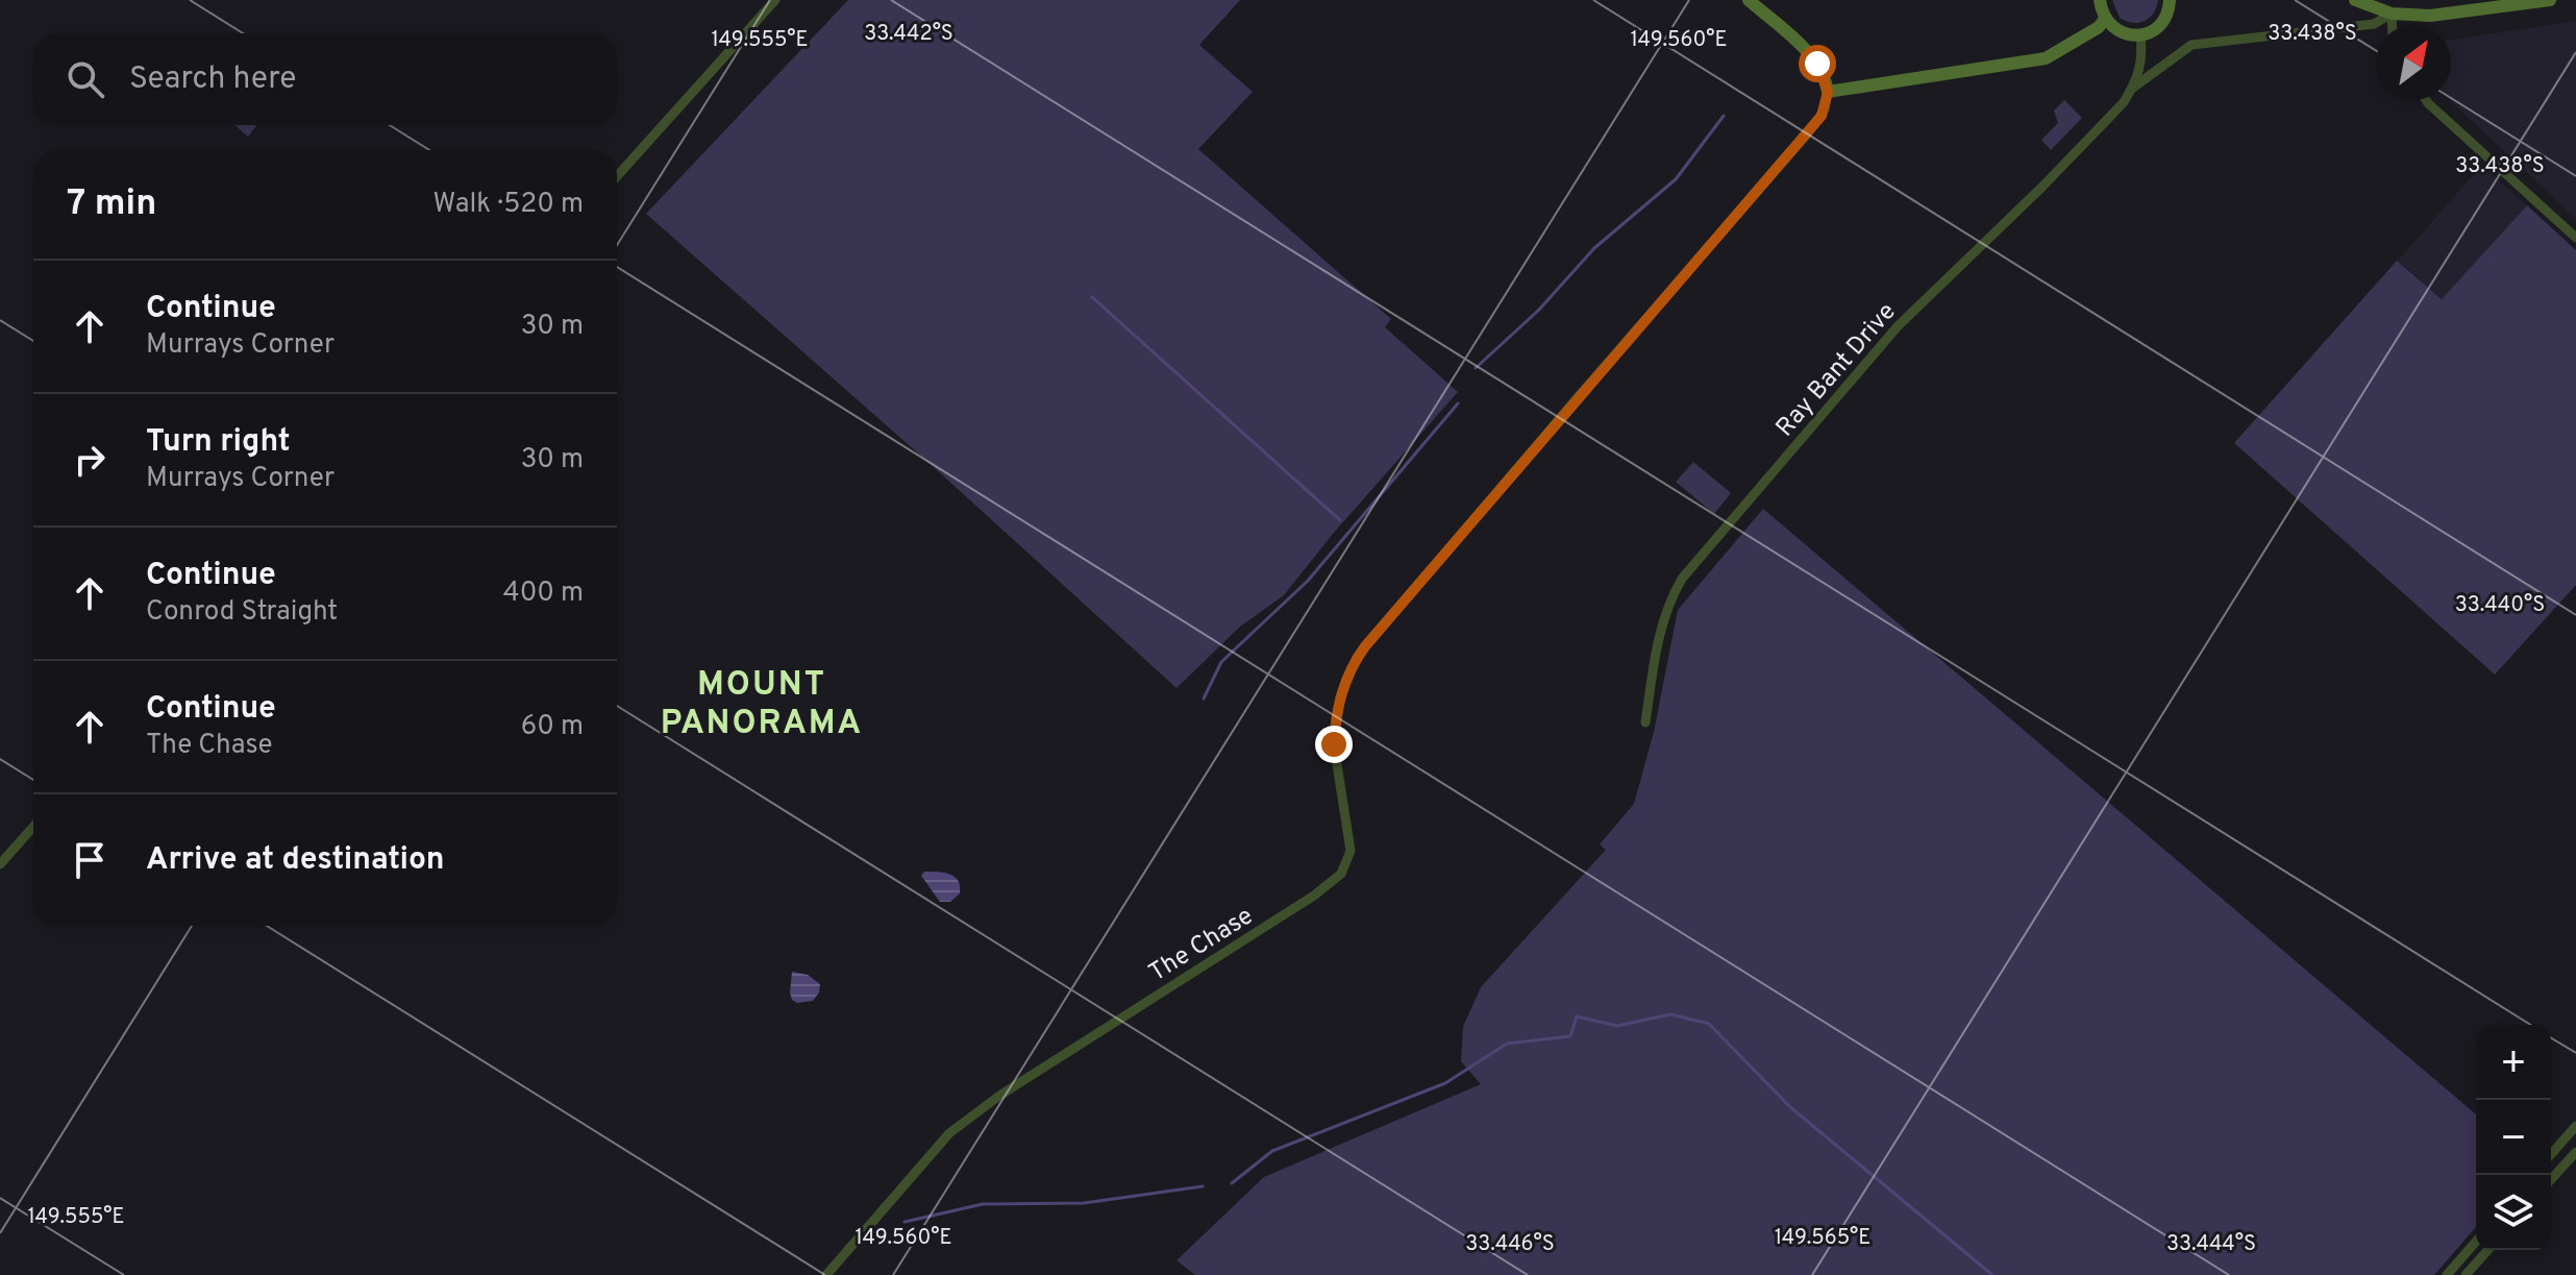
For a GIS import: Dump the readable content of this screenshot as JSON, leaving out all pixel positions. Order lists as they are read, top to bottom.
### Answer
{
  "streets": {
    "street": ["Ray Bant Drive", "The Chase"]
  },
  "districts": ["MOUNT PANORAMA"],
  "north": "top right",
  "page": {
    "search": "Search here",
    "heading": ["7 min", "Walk · 520 m"],
    "list": [
      ["Continue", "Murrays Corner", "30 m"],
      ["Turn right", "Murrays Corner", "30 m"],
      ["Continue", "Conrod Straight", "400 m"],
      ["Continue", "The Chase", "60 m"],
      "Arrive at destination"
    ],
    "map_buttons": ["+", "−"]
  },
  "coordinates": [
    "33.442°S",
    "33.438°S",
    "149.555°E",
    "149.560°E",
    "33.440°S",
    "149.565°E",
    "33.446°S",
    "33.444°S"
  ]
}
